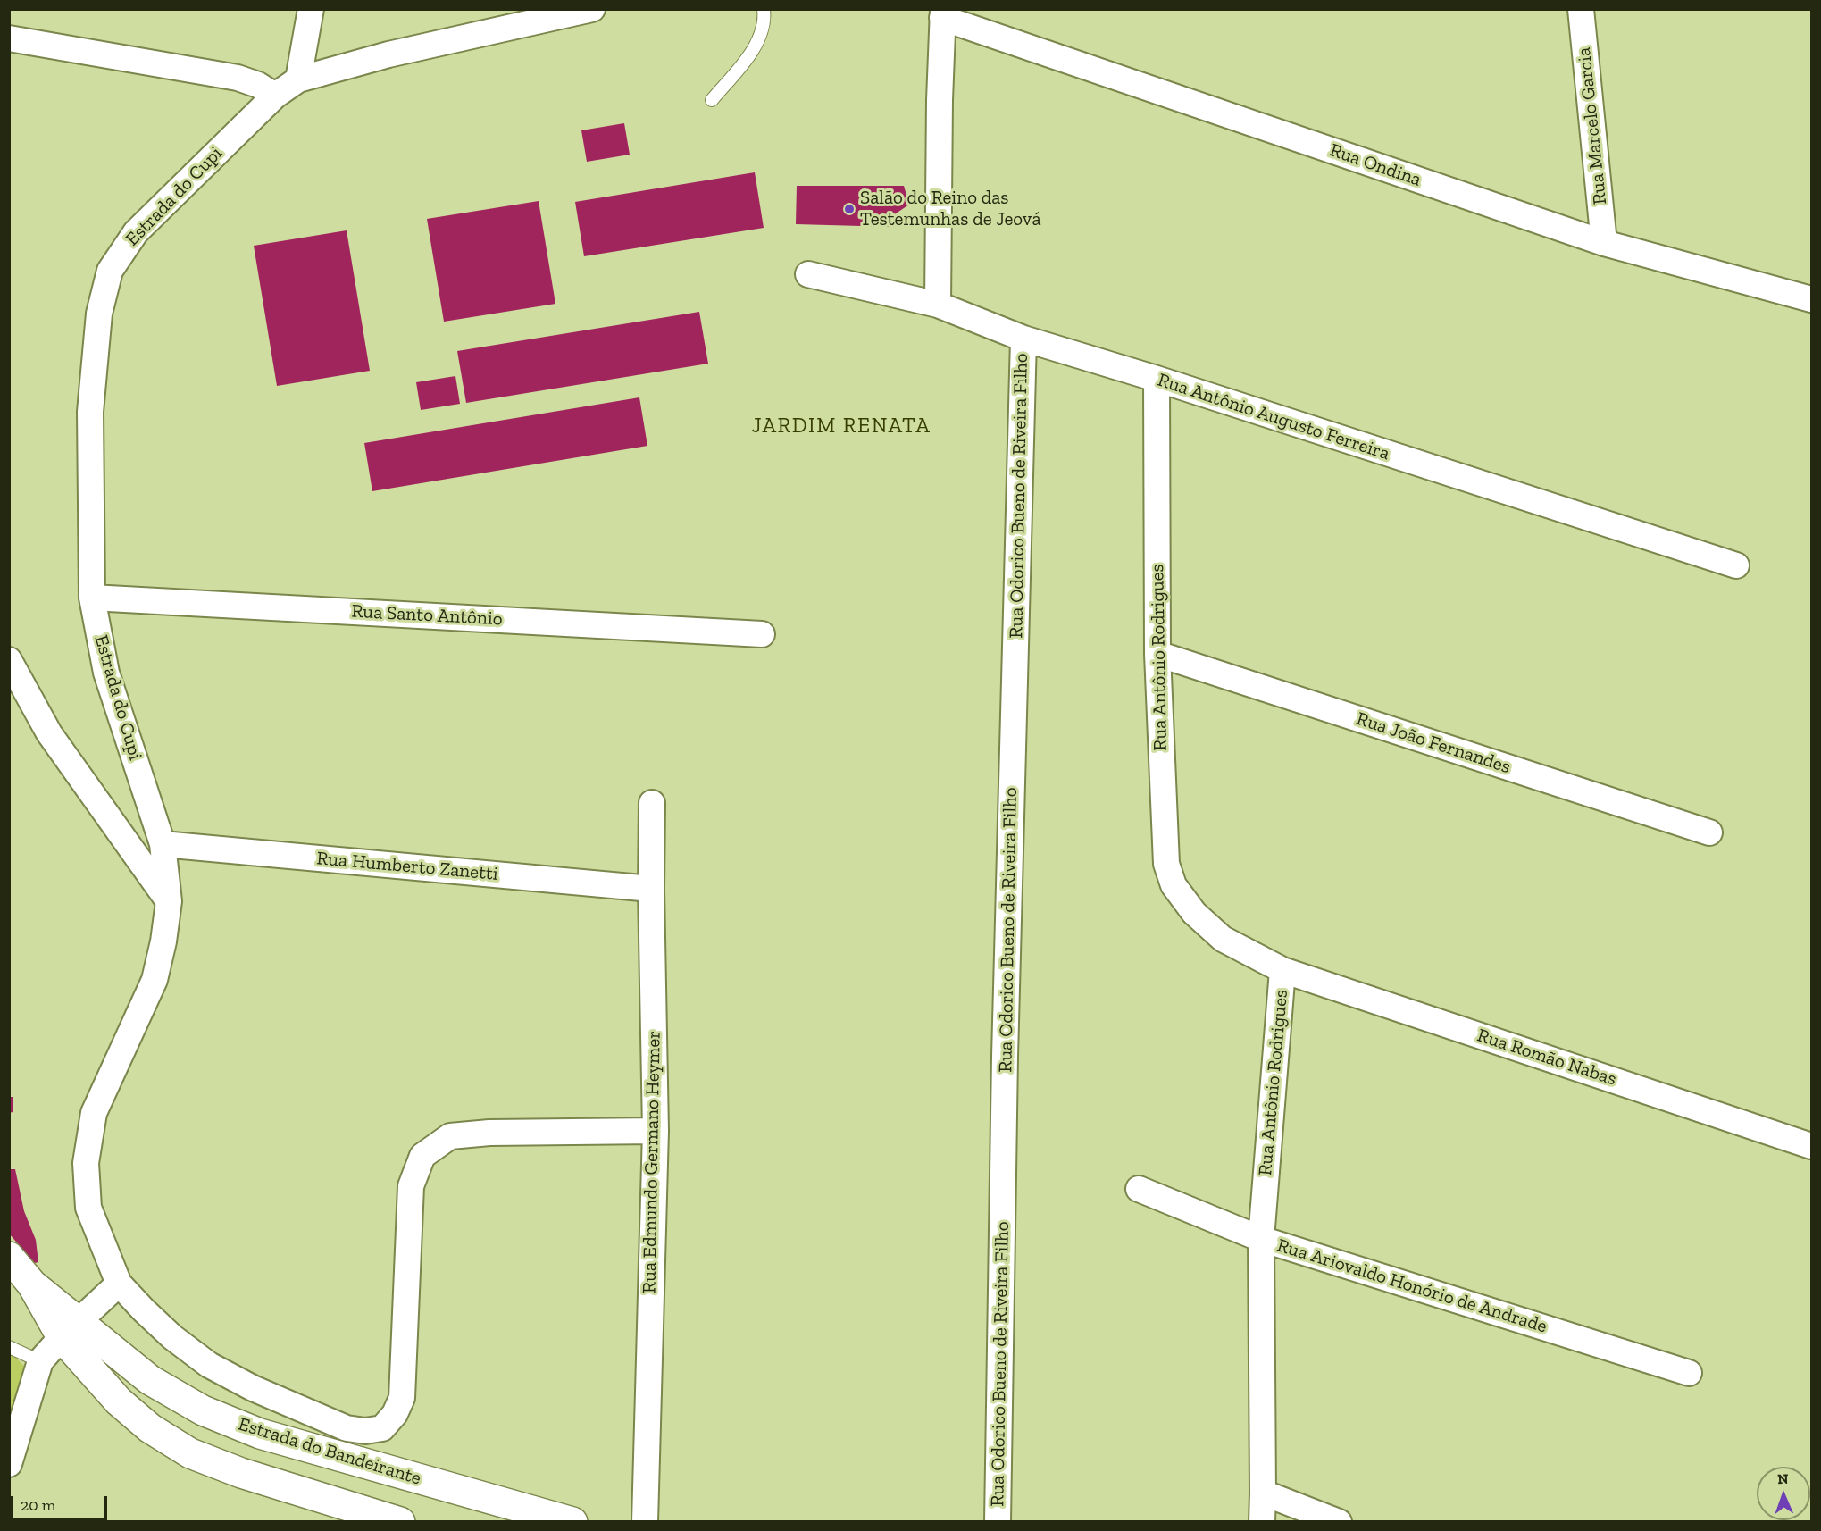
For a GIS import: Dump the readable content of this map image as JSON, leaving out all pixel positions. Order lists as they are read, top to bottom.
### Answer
{
  "streets": {
    "main road": ["Estrada do Bandeirante"],
    "street": [
      "Rua Marcelo Garcia",
      "Rua Ondina",
      "Estrada do Cupi",
      "Rua Antônio Augusto Ferreira",
      "Rua Odorico Bueno de Riveira Filho",
      "Rua Santo Antônio",
      "Rua Antônio Rodrigues",
      "Rua João Fernandes",
      "Rua Humberto Zanetti",
      "Rua Romão Nabas",
      "Rua Edmundo Germano Heymer",
      "Rua Ariovaldo Honório de Andrade"
    ]
  },
  "crossings": [
    ["Rua Marcelo Garcia", "Rua Ondina"],
    ["Estrada do Cupi", "Rua Santo Antônio"],
    ["Estrada do Cupi", "Rua Humberto Zanetti"],
    ["Rua Antônio Augusto Ferreira", "Rua Odorico Bueno de Riveira Filho"],
    ["Rua Antônio Augusto Ferreira", "Rua Antônio Rodrigues"],
    ["Rua Antônio Rodrigues", "Rua João Fernandes"],
    ["Rua Antônio Rodrigues", "Rua Romão Nabas"],
    ["Rua Antônio Rodrigues", "Rua Ariovaldo Honório de Andrade"],
    ["Rua Humberto Zanetti", "Rua Edmundo Germano Heymer"]
  ],
  "districts": ["JARDIM RENATA"],
  "places": ["Salão do Reino das Testemunhas de Jeová"],
  "scale_bar": "20 m",
  "north": "top"
}
